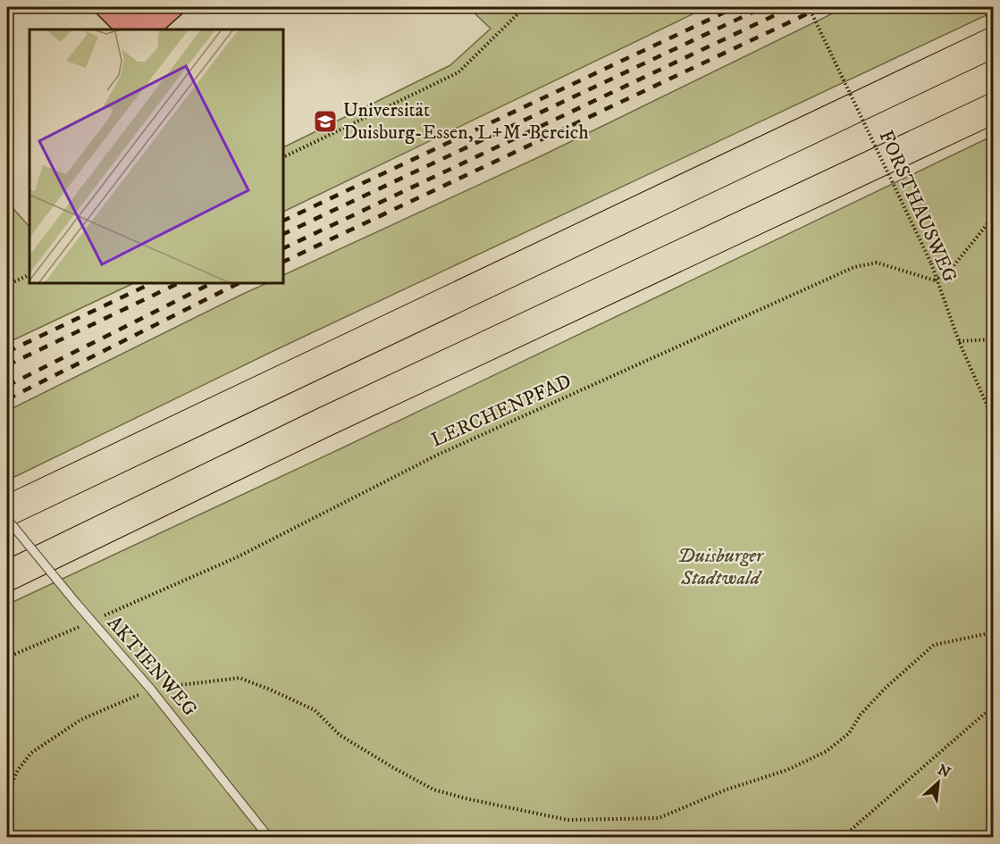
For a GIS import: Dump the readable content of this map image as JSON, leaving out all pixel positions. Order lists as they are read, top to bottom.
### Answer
{
  "streets": {
    "lane": ["AKTIENWEG"],
    "path": ["FORSTHAUSWEG", "LERCHENPFAD"]
  },
  "crossings": [
    ["FORSTHAUSWEG", "LERCHENPFAD"],
    ["LERCHENPFAD", "AKTIENWEG"]
  ],
  "parks": ["Duisburger Stadtwald"],
  "places": {
    "school or university": ["Universität Duisburg-Essen, L+M-Bereich"]
  },
  "north": "top right"
}
